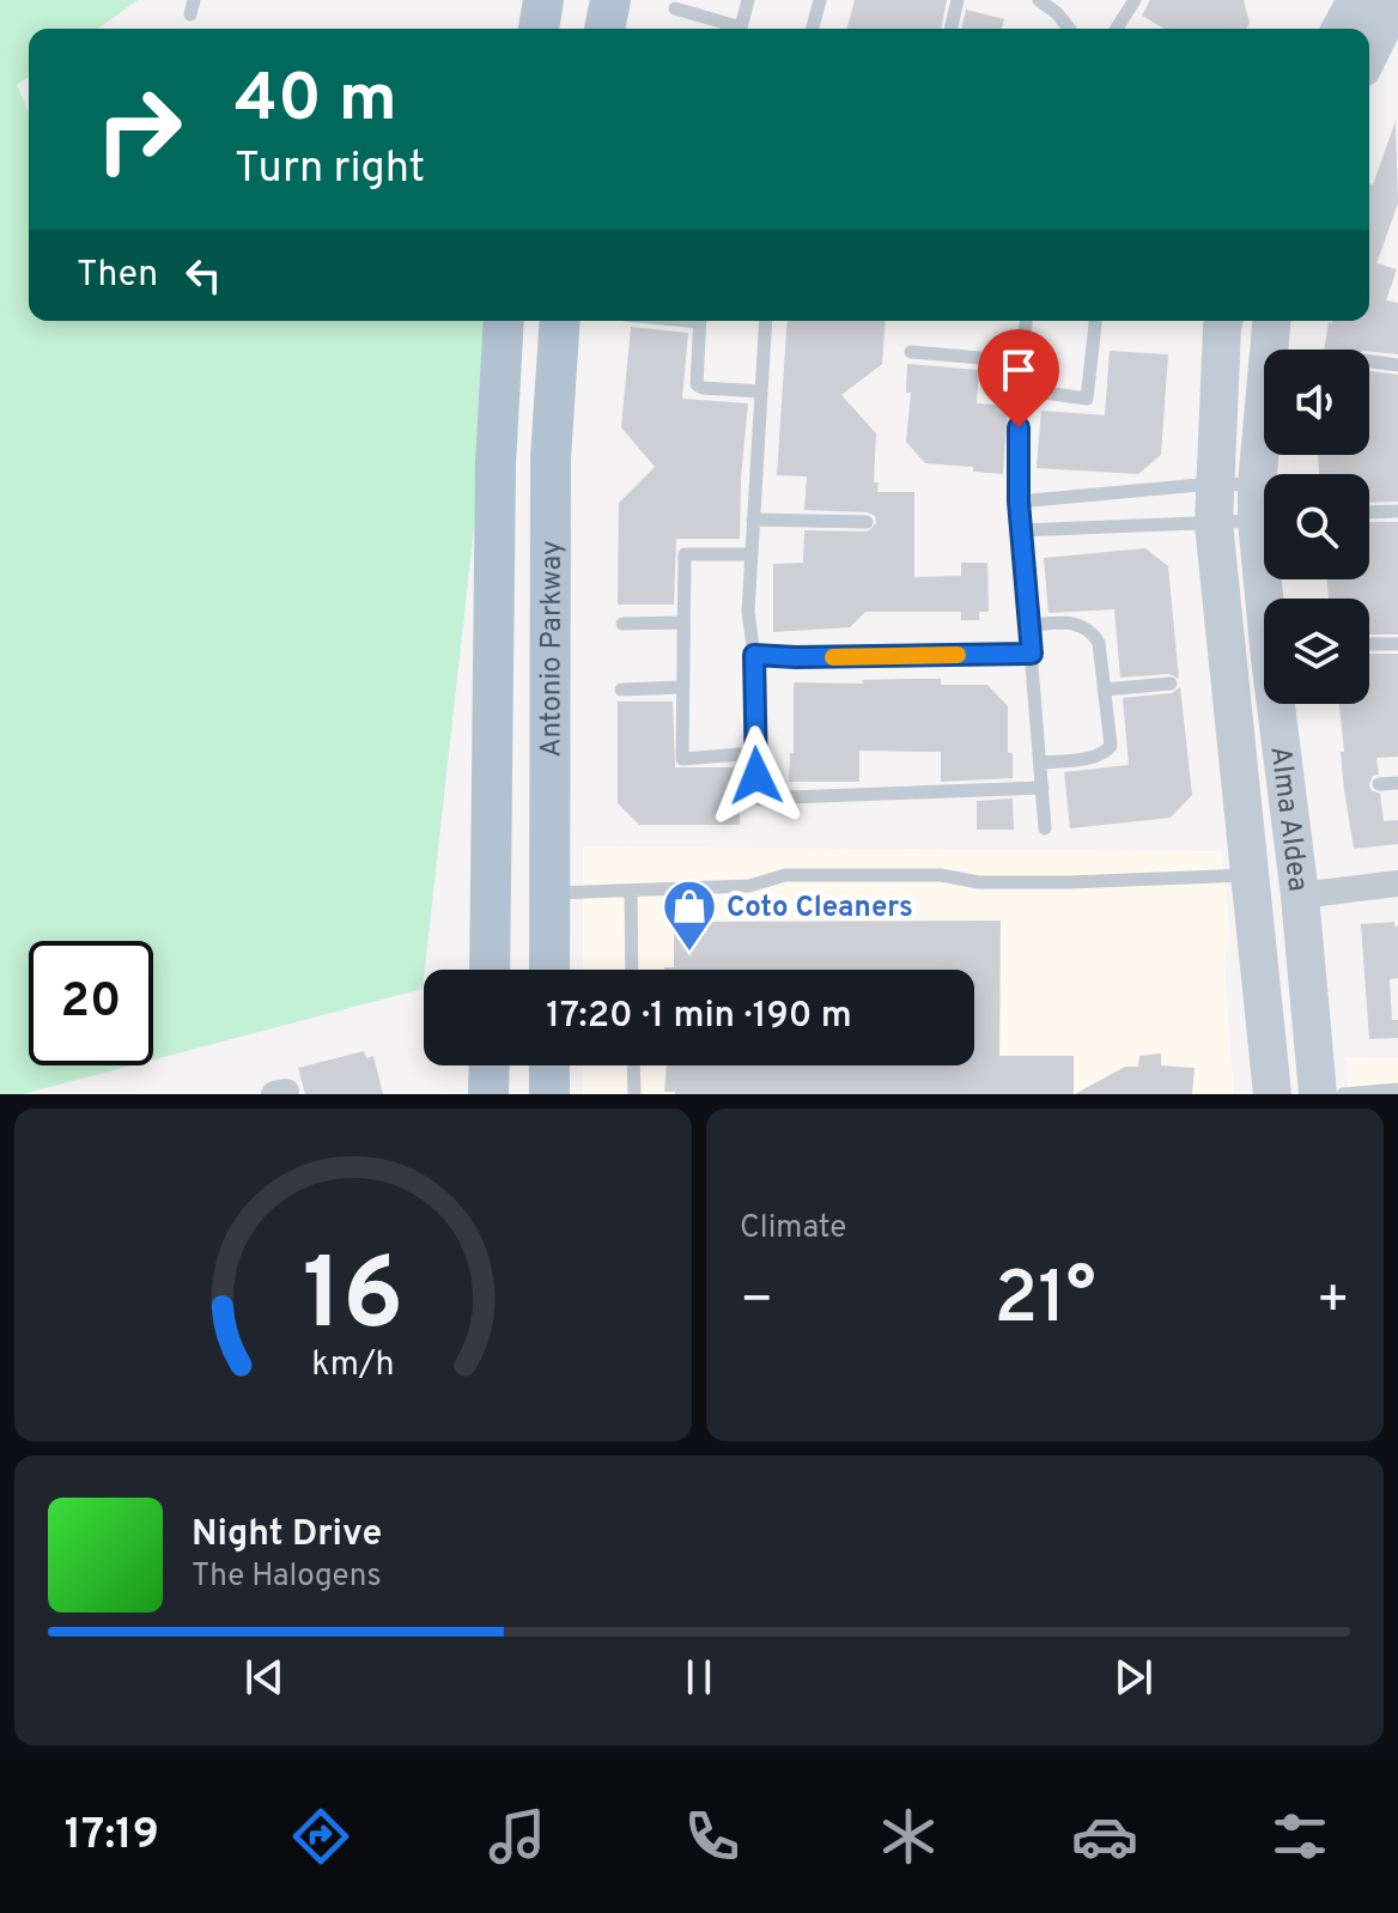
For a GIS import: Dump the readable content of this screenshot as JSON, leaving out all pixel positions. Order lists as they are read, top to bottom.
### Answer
{
  "streets": {
    "main road": ["Antonio Parkway", "Alma Aldea"]
  },
  "places": {
    "shop": ["Coto Cleaners"]
  },
  "page": {
    "turn": ["40 m", "Turn right"],
    "then": "Then",
    "limit": "20",
    "trip": "17:20 · 1 min · 190 m",
    "tile": "Climate",
    "heat": ["−", "21°", "+"],
    "song": ["Night Drive", "The Halogens"],
    "tabs": "17:19",
    "gauge": ["16", "km/h"]
  }
}
